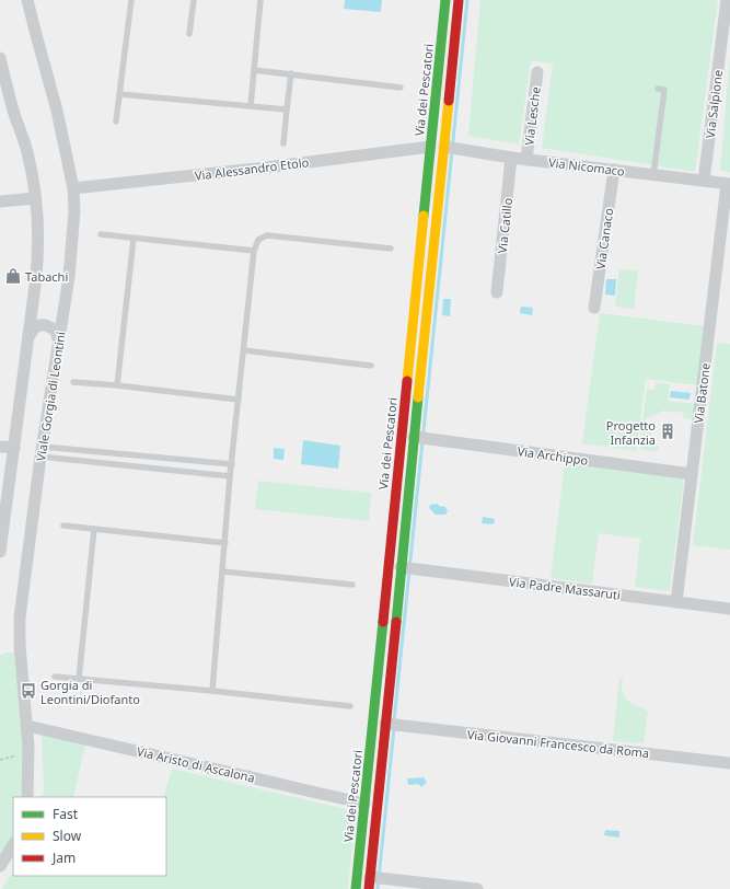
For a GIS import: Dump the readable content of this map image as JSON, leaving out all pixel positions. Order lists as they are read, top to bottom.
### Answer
{
  "streets": {
    "street": [
      "Via dei Pescatori",
      "Via Salpione",
      "Via Lesche",
      "Via Nicomaco",
      "Via Alessandro Etolo",
      "Via Catillo",
      "Via Canaco",
      "Via Batone",
      "Viale Gorgia di Leontini",
      "Via Archippo",
      "Via Padre Massaruti",
      "Via Giovanni Francesco da Roma",
      "Via Aristo di Ascalona"
    ]
  },
  "crossings": [
    ["Via dei Pescatori", "Via Nicomaco"],
    ["Via dei Pescatori", "Via Alessandro Etolo"],
    ["Via dei Pescatori", "Via Archippo"],
    ["Via dei Pescatori", "Via Padre Massaruti"],
    ["Via dei Pescatori", "Via Giovanni Francesco da Roma"],
    ["Via dei Pescatori", "Via Aristo di Ascalona"],
    ["Via Salpione", "Via Nicomaco"],
    ["Via Lesche", "Via Nicomaco"],
    ["Via Nicomaco", "Via Catillo"],
    ["Via Nicomaco", "Via Canaco"],
    ["Via Nicomaco", "Via Batone"],
    ["Via Alessandro Etolo", "Viale Gorgia di Leontini"],
    ["Via Batone", "Via Archippo"],
    ["Via Batone", "Via Padre Massaruti"],
    ["Viale Gorgia di Leontini", "Via Aristo di Ascalona"]
  ],
  "places": {
    "shop": ["Tabachi"],
    "building": ["Progetto Infanzia"],
    "bus stop": ["Gorgia di Leontini/Diofanto"]
  },
  "legend": ["Fast", "Slow", "Jam"]
}
